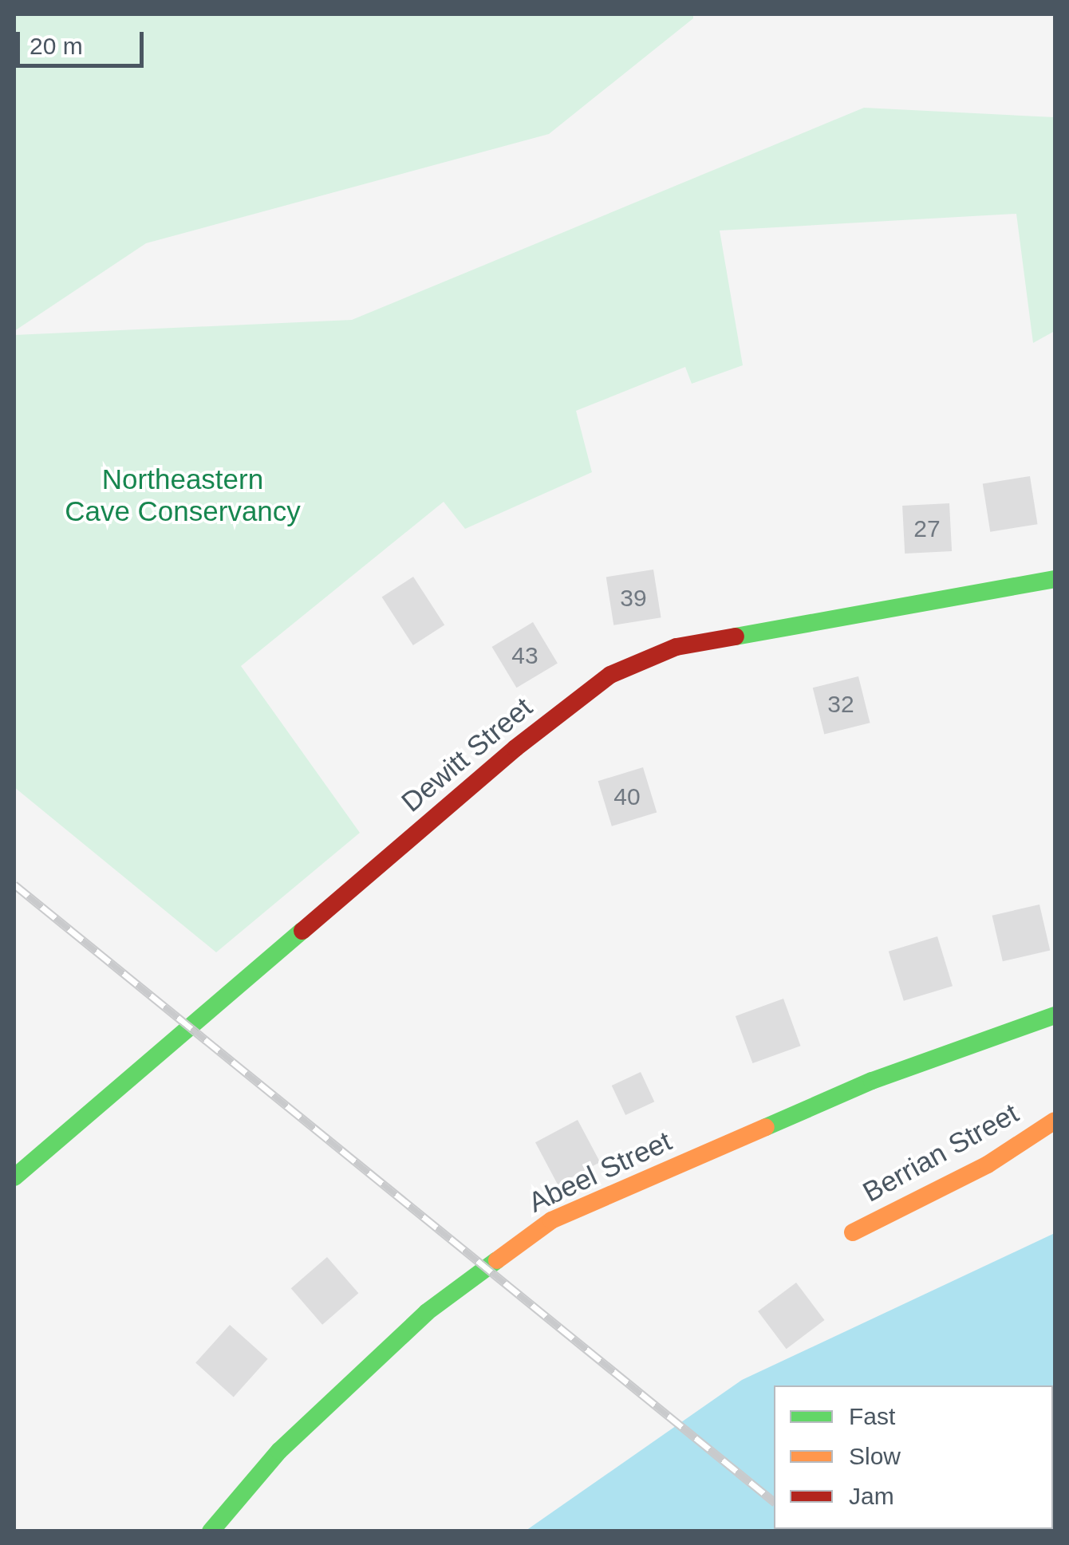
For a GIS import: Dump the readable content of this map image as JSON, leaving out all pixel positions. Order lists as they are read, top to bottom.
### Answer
{
  "streets": {
    "street": ["Dewitt Street", "Berrian Street", "Abeel Street"]
  },
  "parks": ["Northeastern Cave Conservancy"],
  "house_numbers": [
    "27",
    "39",
    "43",
    "32",
    "40"
  ],
  "legend": ["Fast", "Slow", "Jam"],
  "scale_bar": "20 m"
}
